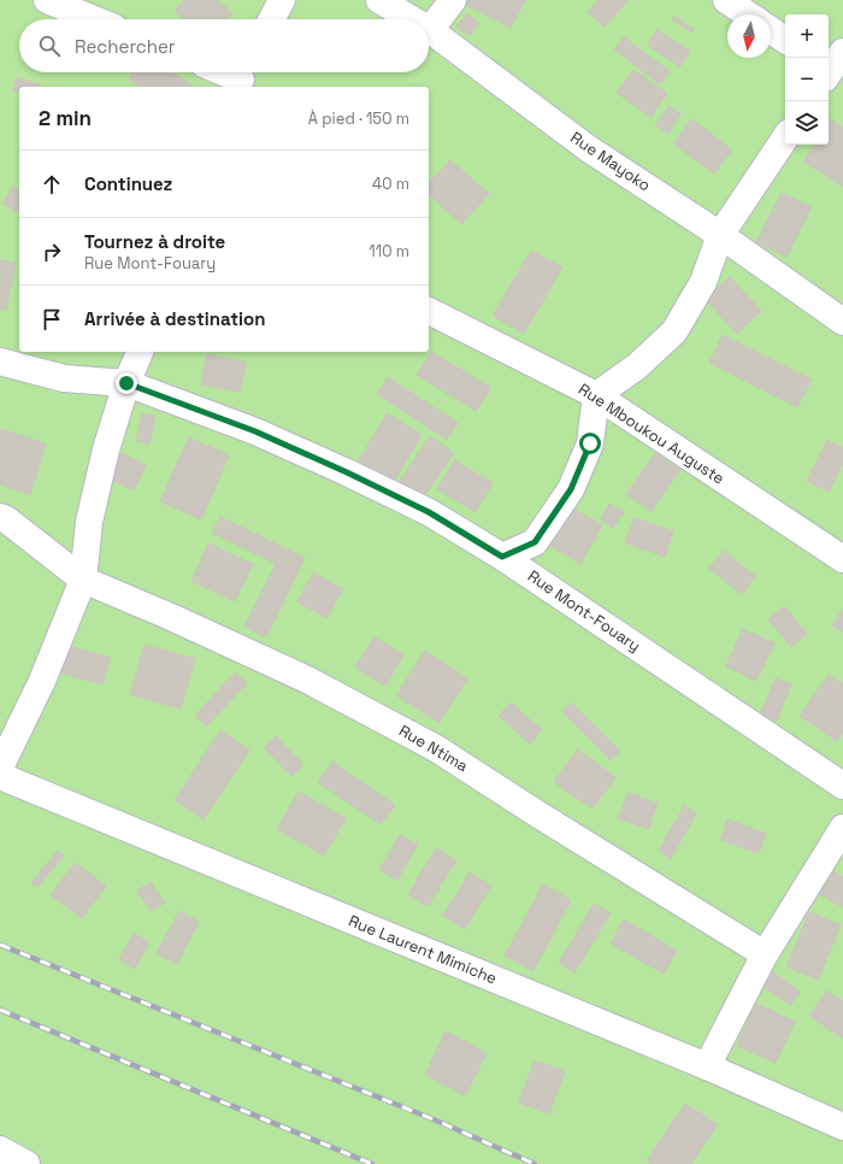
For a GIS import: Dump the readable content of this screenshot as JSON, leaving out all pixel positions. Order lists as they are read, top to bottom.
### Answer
{
  "streets": {
    "street": [
      "Rue Mayoko",
      "Rue Mboukou Auguste",
      "Rue Mont-Fouary",
      "Rue Ntima",
      "Rue Laurent Mimiche"
    ]
  },
  "north": "bottom",
  "page": {
    "map_buttons": ["+", "−"],
    "search": "Rechercher",
    "heading": ["2 min", "À pied · 150 m"],
    "list": [
      ["Continuez", "40 m"],
      ["Tournez à droite", "Rue Mont-Fouary", "110 m"],
      "Arrivée à destination"
    ]
  }
}
